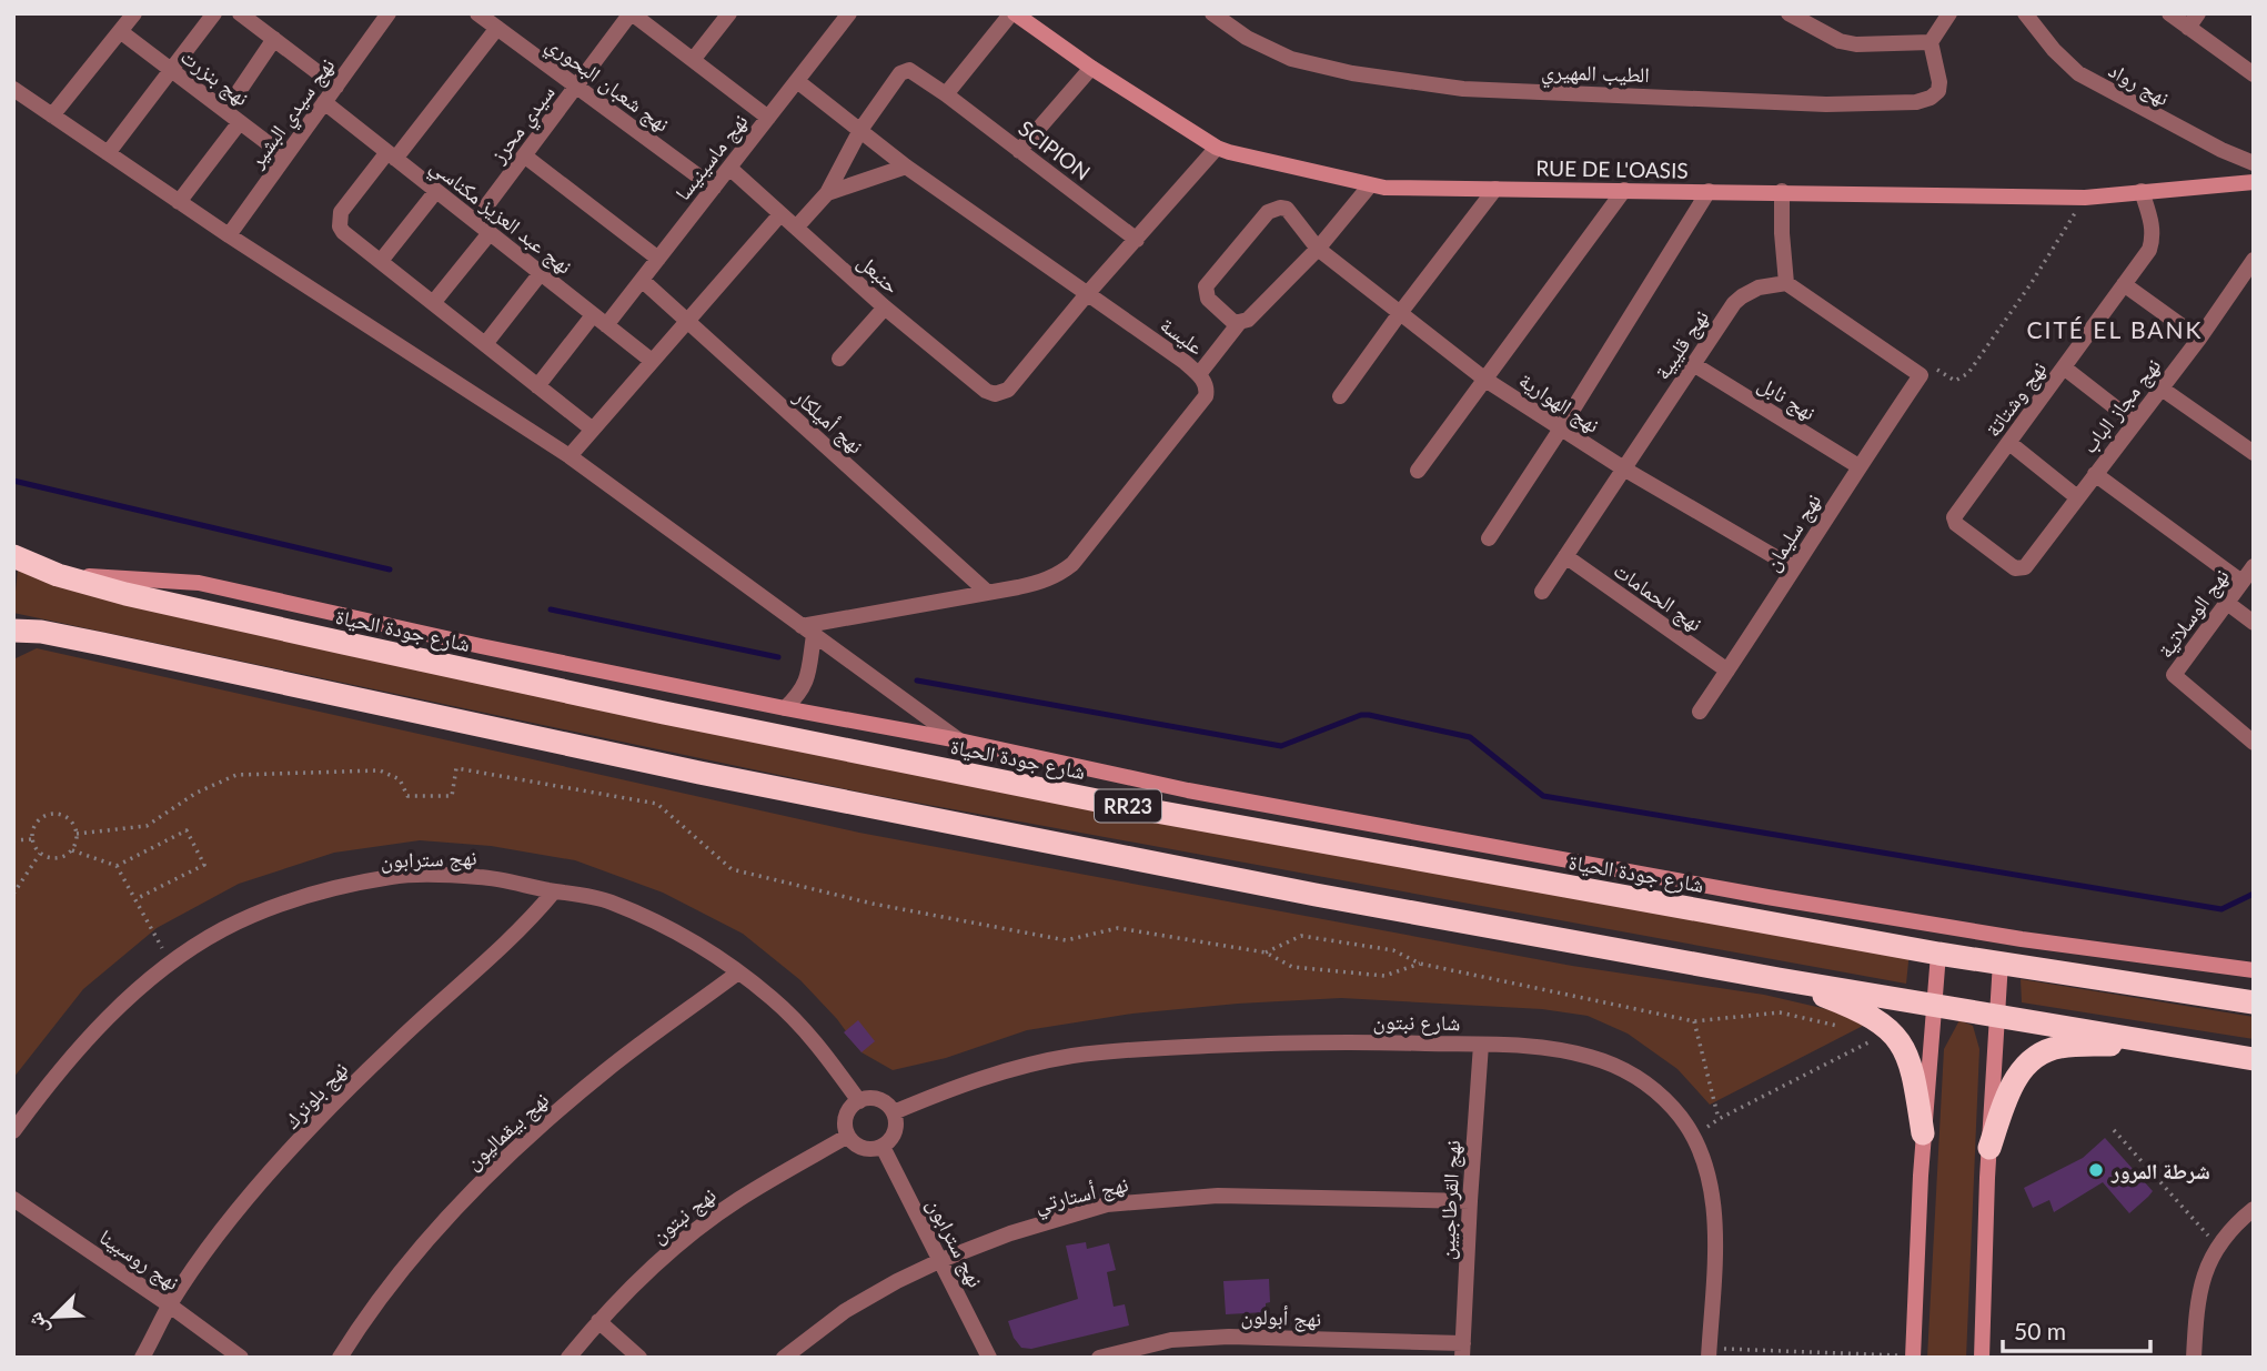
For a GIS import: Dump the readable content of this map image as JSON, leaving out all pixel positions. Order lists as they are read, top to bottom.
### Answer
{
  "streets": {
    "highway": ["شارع جودة الحياة", "RR23"],
    "street": [
      "الطيب المهيري",
      "نهج بنزرت",
      "نهج شعبان البحوري",
      "نهج رواد",
      "نهج سيدي البشير",
      "سيدي محرز",
      "SCIPION",
      "نهج ماسينيسا",
      "RUE DE L'OASIS",
      "نهج عبد العزيز مكناسي",
      "حنبعل",
      "عليسة",
      "نهج قليبية",
      "نهج نابل",
      "نهج وشتاتة",
      "نهج الهوارية",
      "نهج مجاز الباب",
      "نهج أميلكار",
      "نهج سليمان",
      "نهج الحمامات",
      "نهج الوسلاتية",
      "نهج سترابون",
      "شارع نبتون",
      "نهج بلوترك",
      "نهج بيقماليون",
      "نهج أستارتي",
      "نهج القرطاجيين",
      "نهج نبتون",
      "نهج روسبينا",
      "نهج أبولون"
    ]
  },
  "crossings": [
    ["نهج بنزرت", "نهج سيدي البشير"],
    ["نهج شعبان البحوري", "سيدي محرز"],
    ["نهج شعبان البحوري", "نهج ماسينيسا"],
    ["نهج سيدي البشير", "نهج عبد العزيز مكناسي"],
    ["سيدي محرز", "نهج عبد العزيز مكناسي"],
    ["SCIPION", "عليسة"],
    ["نهج ماسينيسا", "نهج عبد العزيز مكناسي"],
    ["نهج ماسينيسا", "حنبعل"],
    ["نهج ماسينيسا", "عليسة"],
    ["نهج ماسينيسا", "نهج أميلكار"],
    ["RUE DE L'OASIS", "نهج وشتاتة"],
    ["حنبعل", "عليسة"],
    ["عليسة", "نهج أميلكار"],
    ["نهج قليبية", "نهج نابل"],
    ["نهج قليبية", "نهج الهوارية"],
    ["نهج قليبية", "نهج الحمامات"],
    ["نهج نابل", "نهج سليمان"],
    ["نهج وشتاتة", "نهج مجاز الباب"],
    ["نهج الهوارية", "نهج سليمان"],
    ["نهج سليمان", "نهج الحمامات"],
    ["نهج سترابون", "شارع نبتون"],
    ["نهج سترابون", "نهج بلوترك"],
    ["نهج سترابون", "نهج بيقماليون"],
    ["نهج سترابون", "نهج أستارتي"],
    ["نهج سترابون", "نهج نبتون"],
    ["شارع نبتون", "نهج القرطاجيين"],
    ["شارع نبتون", "نهج نبتون"],
    ["نهج بلوترك", "نهج روسبينا"],
    ["نهج أستارتي", "نهج القرطاجيين"],
    ["نهج القرطاجيين", "نهج أبولون"]
  ],
  "districts": ["CITÉ EL BANK"],
  "places": ["شرطة المرور"],
  "scale_bar": "50 m",
  "north": "bottom left"
}
